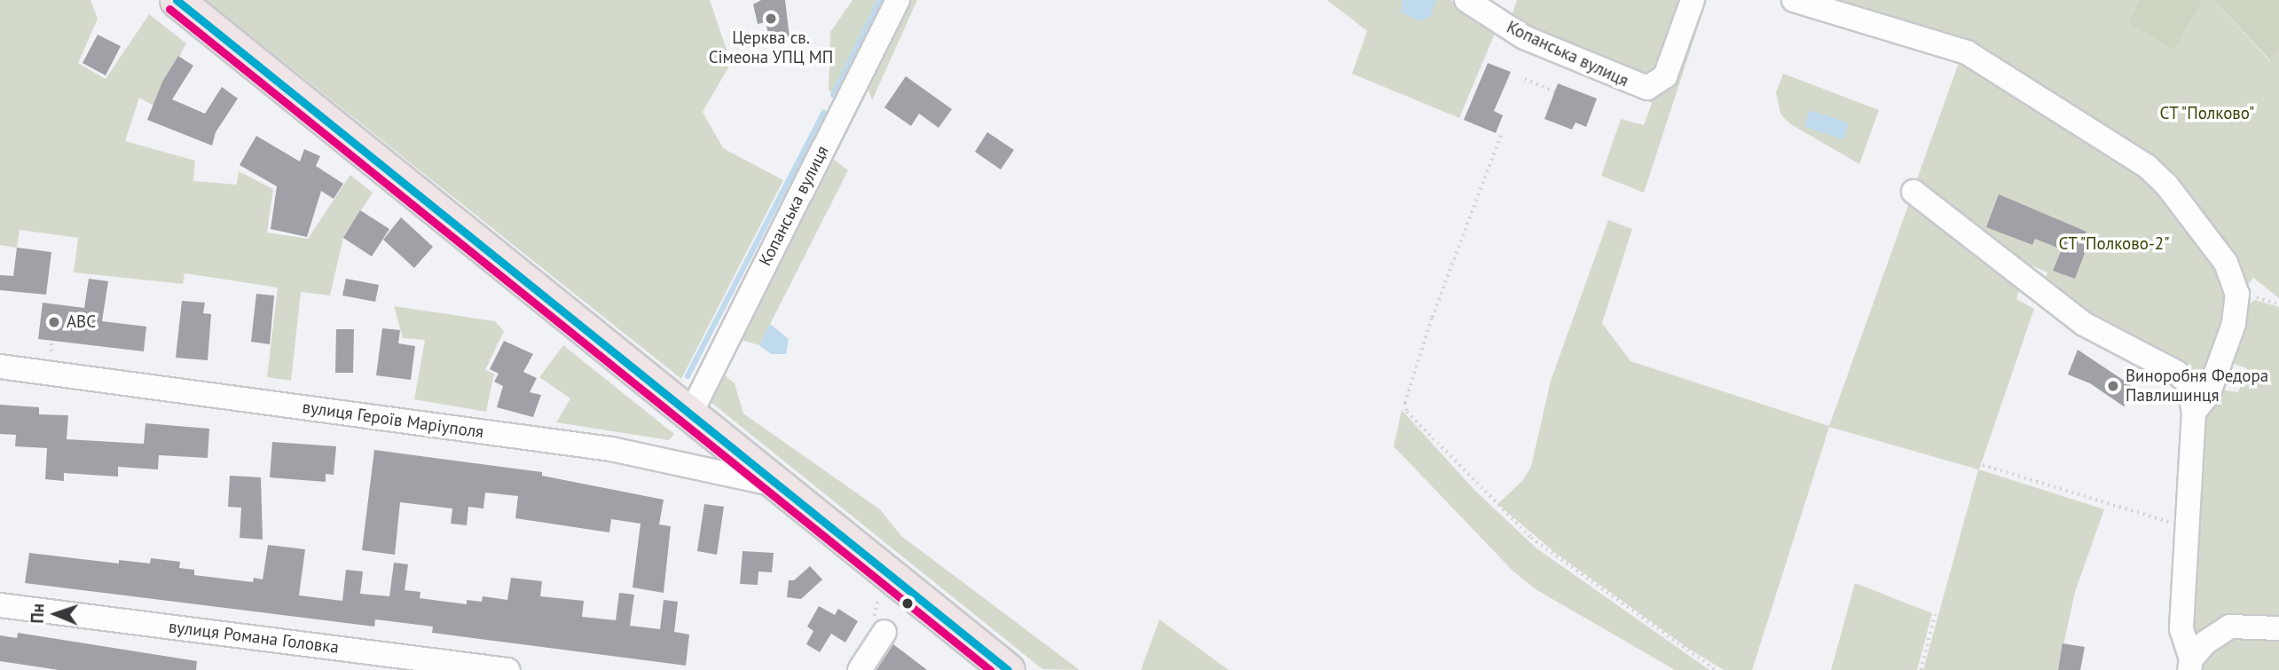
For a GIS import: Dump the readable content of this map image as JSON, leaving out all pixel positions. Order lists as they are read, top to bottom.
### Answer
{
  "streets": {
    "street": ["Копанська вулиця", "вулиця Героїв Маріуполя", "вулиця Романа Головка"]
  },
  "parks": ["СТ \"Полково\"", "СТ \"Полково-2\""],
  "places": ["Церква св. Сімеона УПЦ МП", "ABC", "Виноробня Федора Павлишинця"],
  "north": "left"
}
